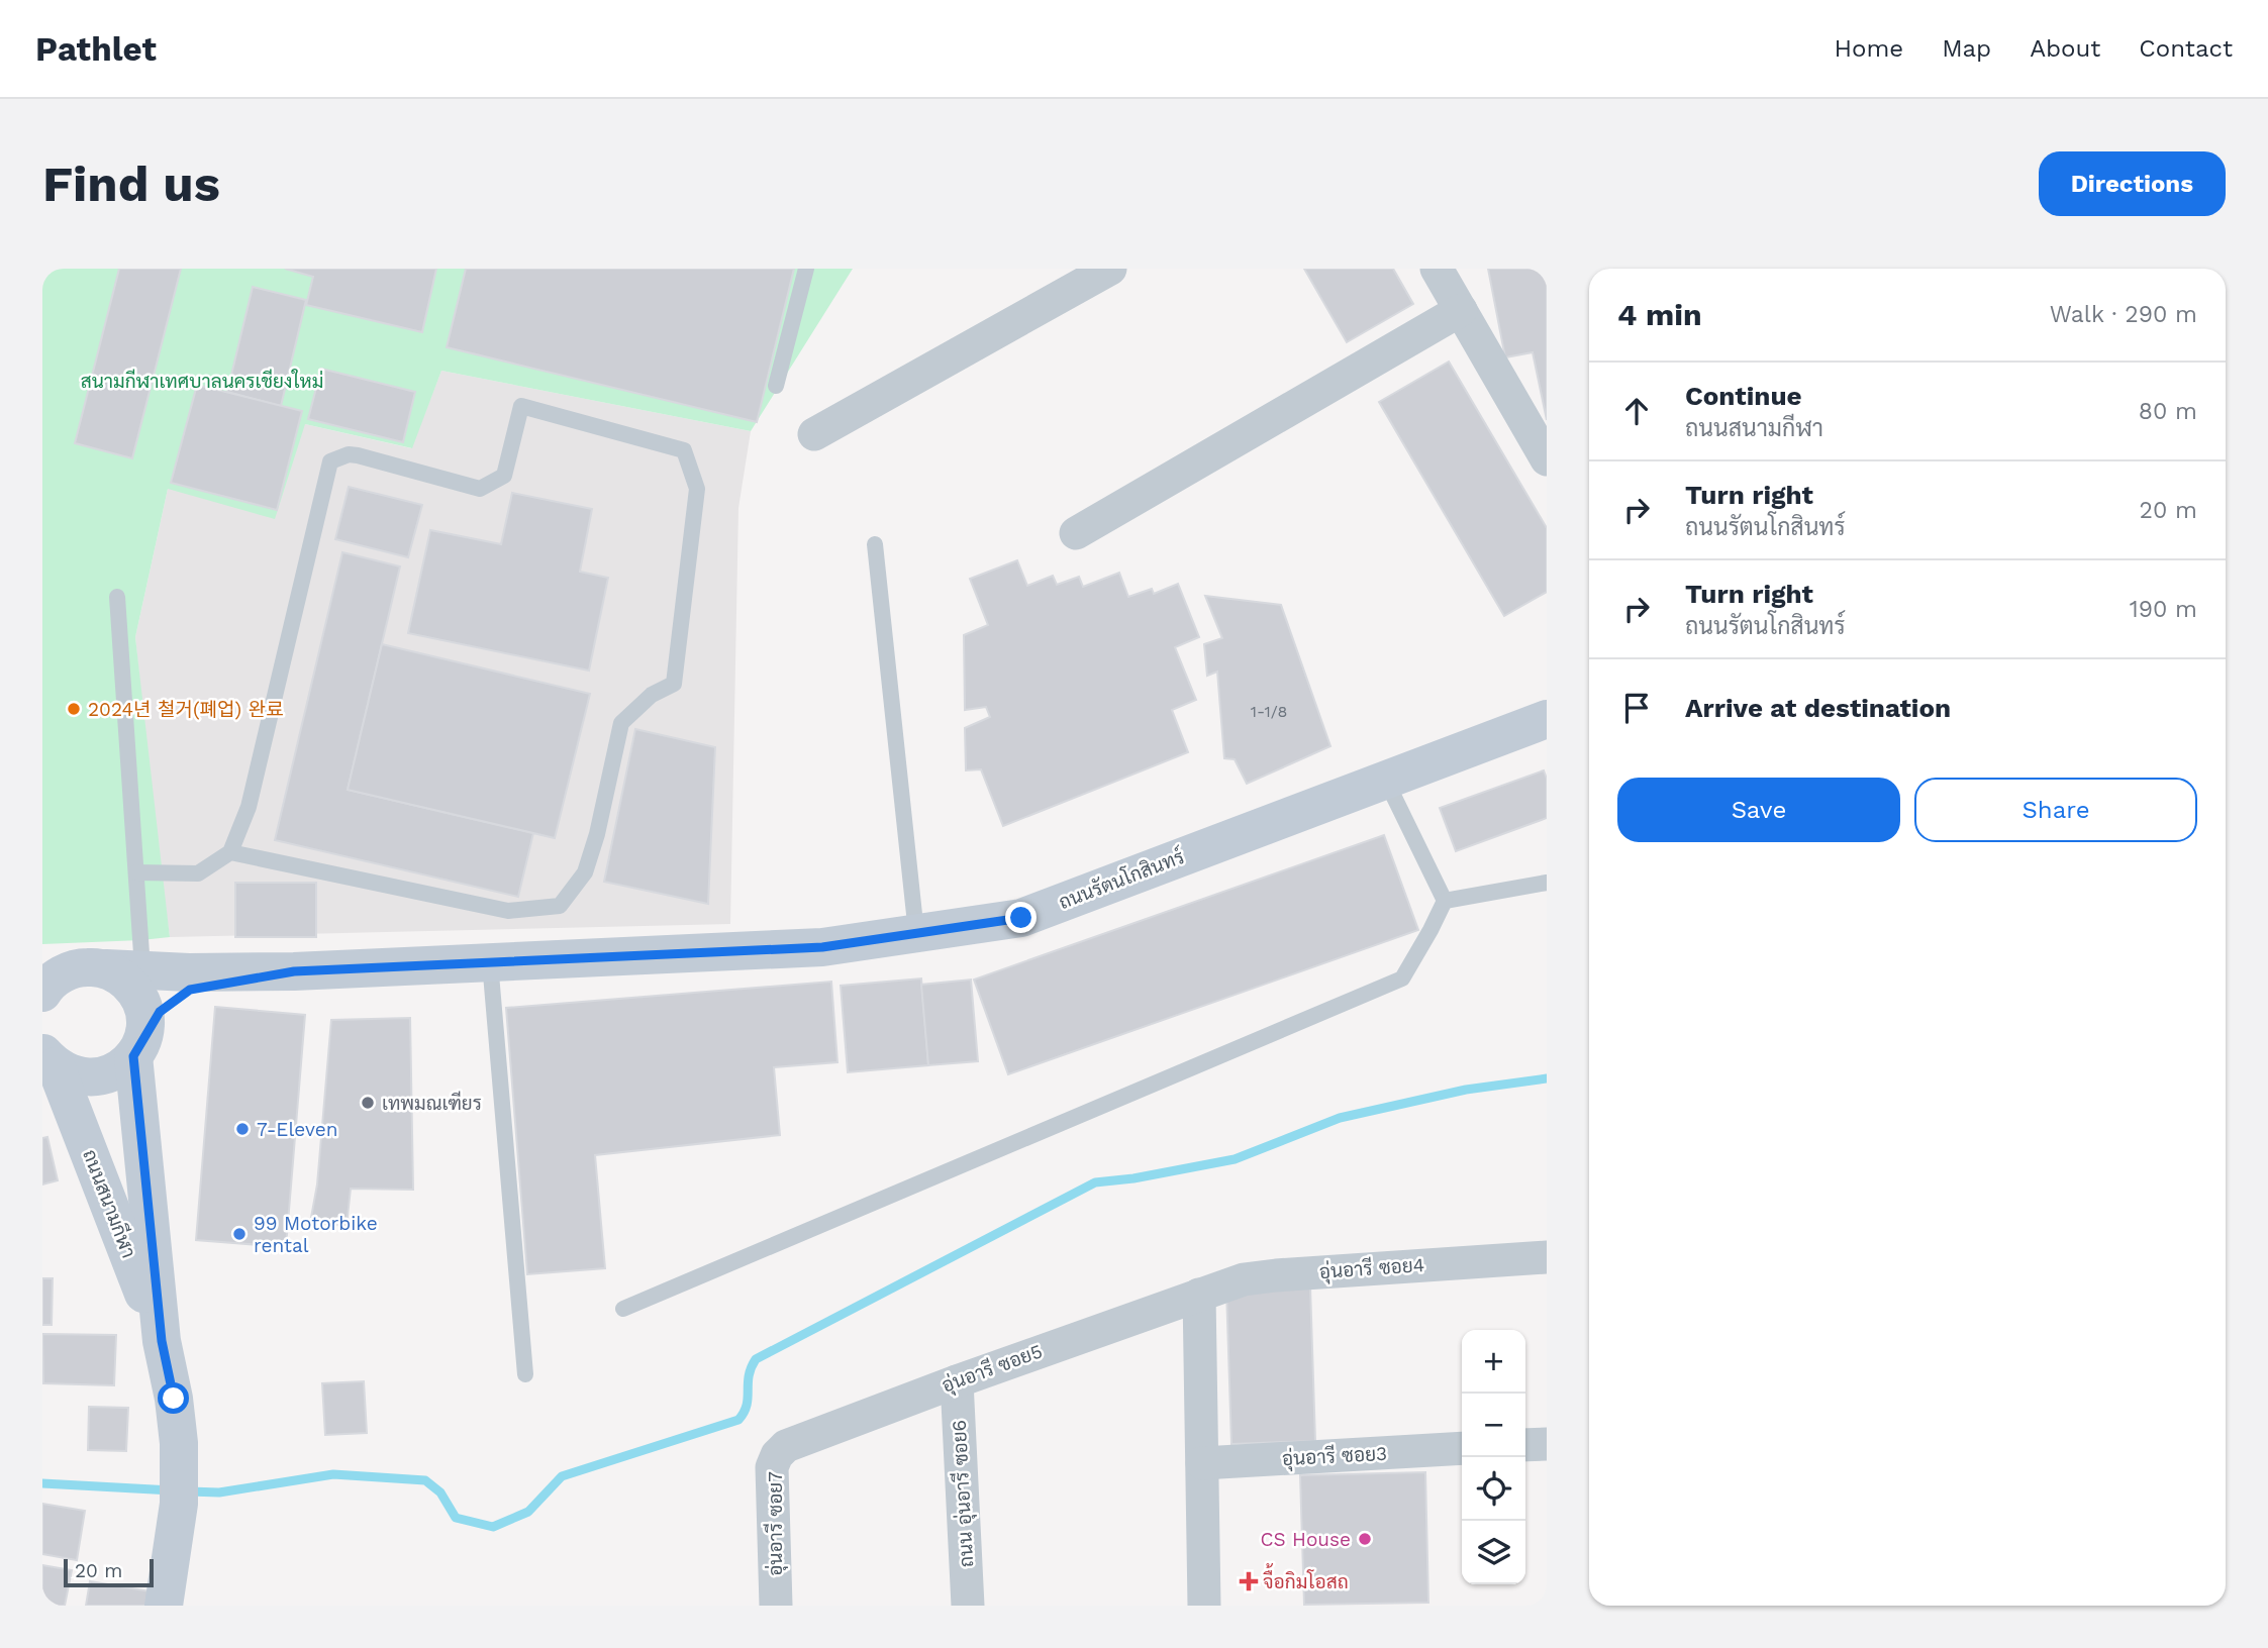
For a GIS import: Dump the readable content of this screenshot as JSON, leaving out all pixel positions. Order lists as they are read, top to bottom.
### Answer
{
  "streets": {
    "street": [
      "ถนนรัตนโกสินทร์",
      "ถนนสนามกีฬา",
      "อุ่นอารี ซอย4",
      "อุ่นอารี ซอย5",
      "อุ่นอารี ซอย3",
      "ถนน อุ่นอารี ซอย6",
      "อุ่นอารี ซอย7"
    ]
  },
  "crossings": [
    ["ถนนรัตนโกสินทร์", "ถนนสนามกีฬา"],
    ["อุ่นอารี ซอย4", "อุ่นอารี ซอย5"],
    ["อุ่นอารี ซอย5", "ถนน อุ่นอารี ซอย6"],
    ["อุ่นอารี ซอย5", "อุ่นอารี ซอย7"]
  ],
  "parks": ["สนามกีฬาเทศบาลนครเชียงใหม่"],
  "places": {
    "other": [
      "2024년 철거(폐업) 완료",
      "เทพมณเฑียร",
      "7-Eleven",
      "99 Motorbike rental",
      "CS House"
    ],
    "health": ["จื้อกิมโอสถ"]
  },
  "house_numbers": ["1-1/8"],
  "scale_bar": "20 m",
  "page": {
    "header": "Pathlet",
    "nav": [
      "Home",
      "Map",
      "About",
      "Contact"
    ],
    "buttons": [
      "Directions",
      ["Save", "Share"]
    ],
    "title": "Find us",
    "heading": ["4 min", "Walk · 290 m"],
    "list": [
      ["Continue", "ถนนสนามกีฬา", "80 m"],
      ["Turn right", "ถนนรัตนโกสินทร์", "20 m"],
      ["Turn right", "ถนนรัตนโกสินทร์", "190 m"],
      "Arrive at destination"
    ],
    "map_buttons": ["+", "−"],
    "scale": "20 m"
  }
}
